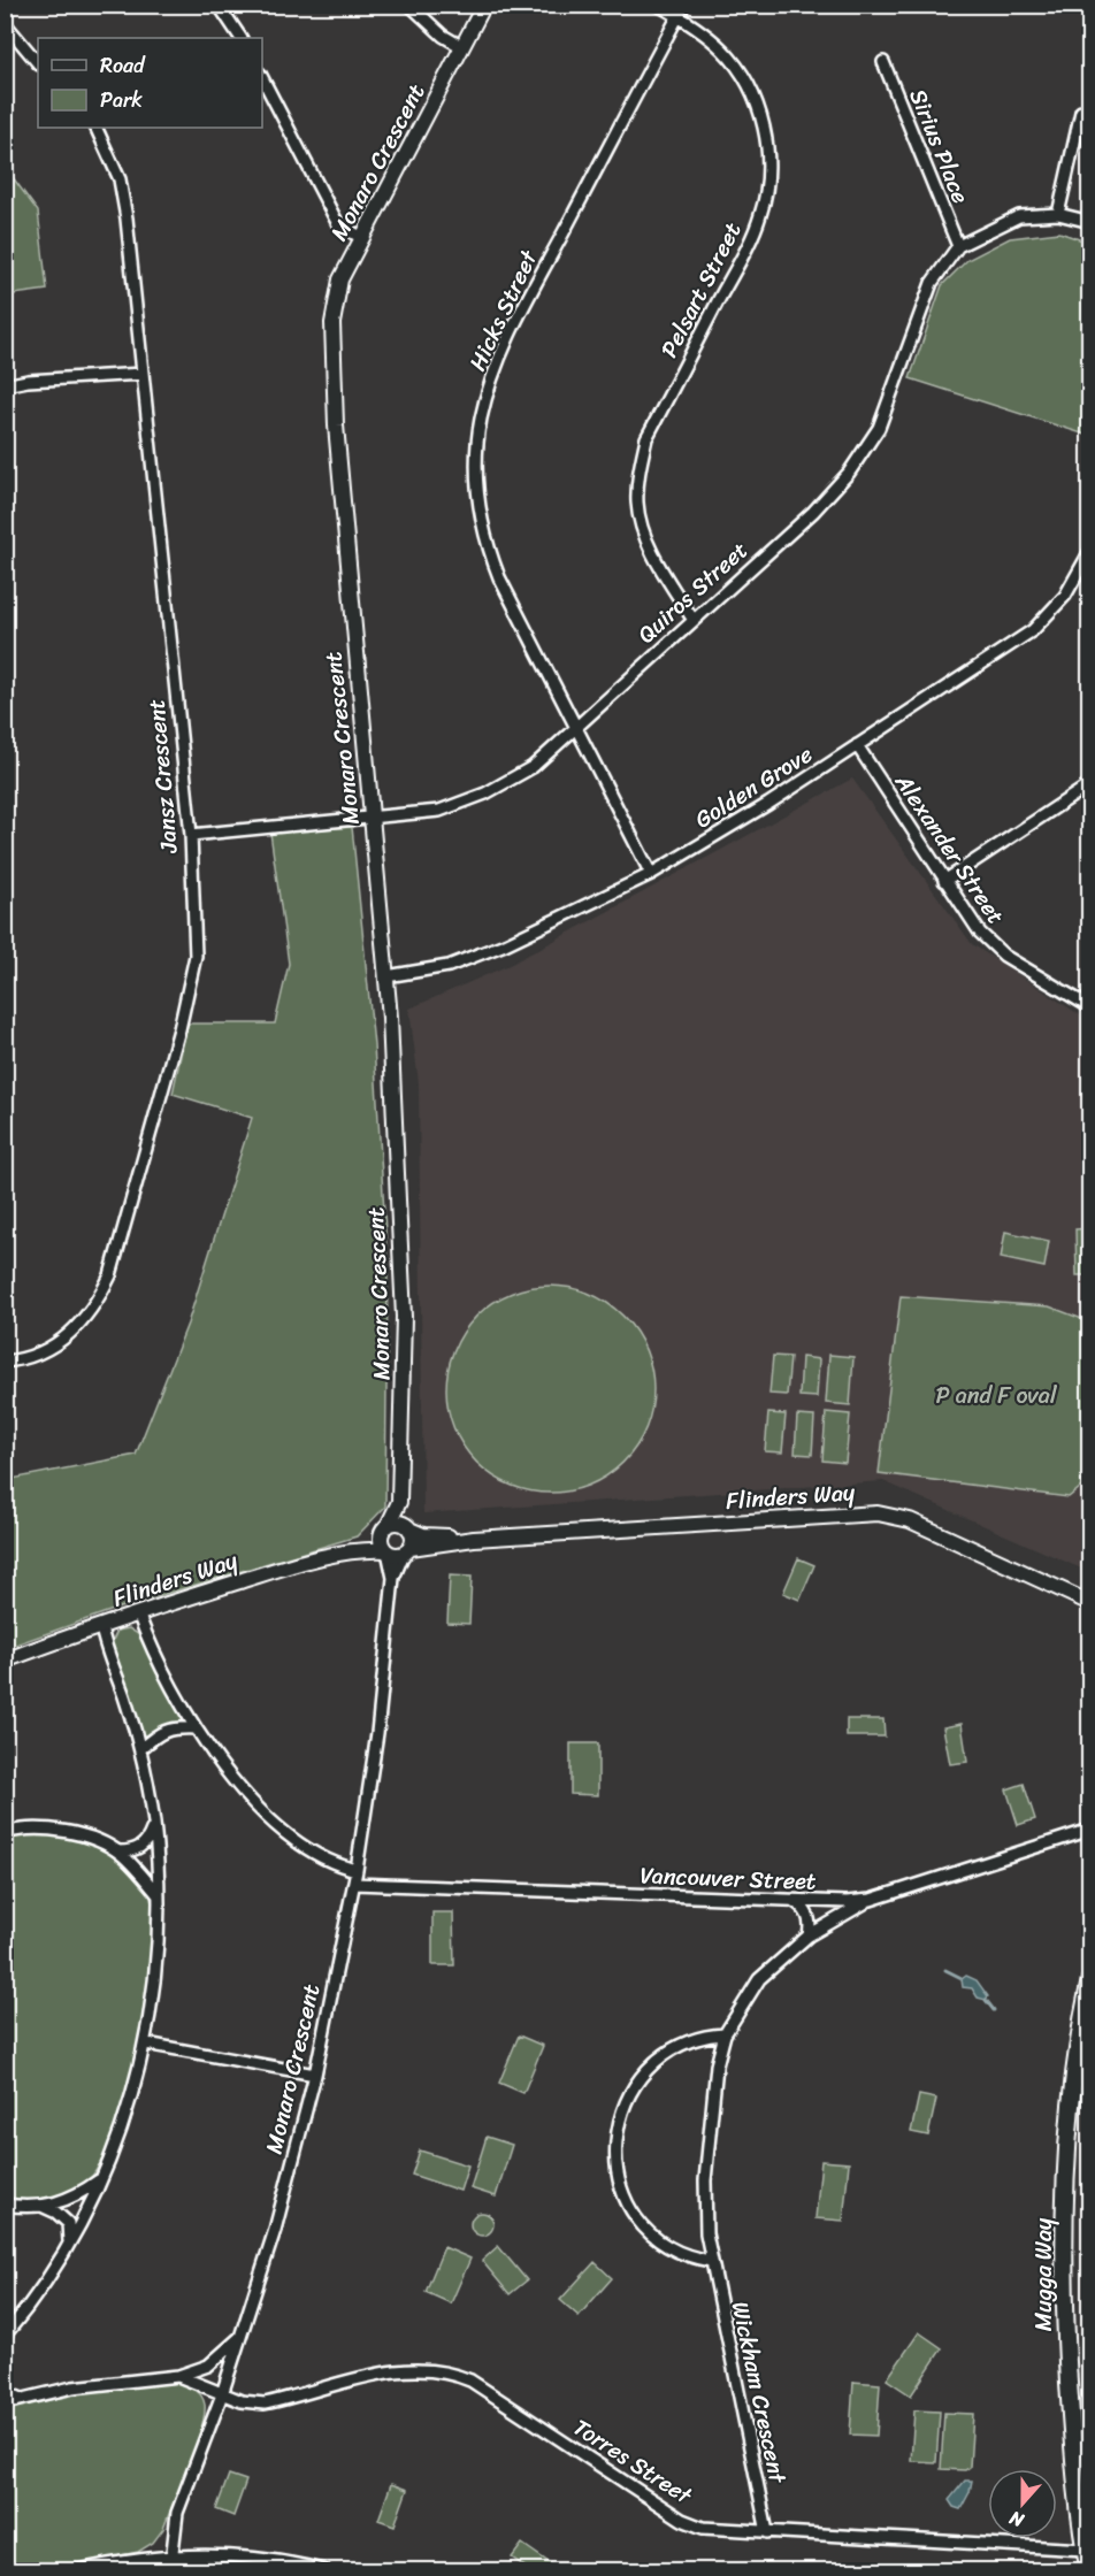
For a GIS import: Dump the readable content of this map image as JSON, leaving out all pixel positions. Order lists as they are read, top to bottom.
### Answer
{
  "streets": {
    "main road": ["Mugga Way"],
    "street": [
      "Sirius Place",
      "Monaro Crescent",
      "Pelsart Street",
      "Hicks Street",
      "Quiros Street",
      "Jansz Crescent",
      "Golden Grove",
      "Alexander Street",
      "Flinders Way",
      "Vancouver Street",
      "Wickham Crescent",
      "Torres Street"
    ]
  },
  "crossings": [
    ["Sirius Place", "Quiros Street"],
    ["Monaro Crescent", "Quiros Street"],
    ["Monaro Crescent", "Golden Grove"],
    ["Monaro Crescent", "Flinders Way"],
    ["Monaro Crescent", "Vancouver Street"],
    ["Monaro Crescent", "Torres Street"],
    ["Pelsart Street", "Hicks Street"],
    ["Pelsart Street", "Quiros Street"],
    ["Hicks Street", "Quiros Street"],
    ["Hicks Street", "Golden Grove"],
    ["Quiros Street", "Jansz Crescent"],
    ["Golden Grove", "Alexander Street"],
    ["Vancouver Street", "Wickham Crescent"],
    ["Mugga Way", "Torres Street"],
    ["Wickham Crescent", "Torres Street"]
  ],
  "parks": ["P and F oval"],
  "legend": ["Road", "Park"],
  "north": "bottom"
}
